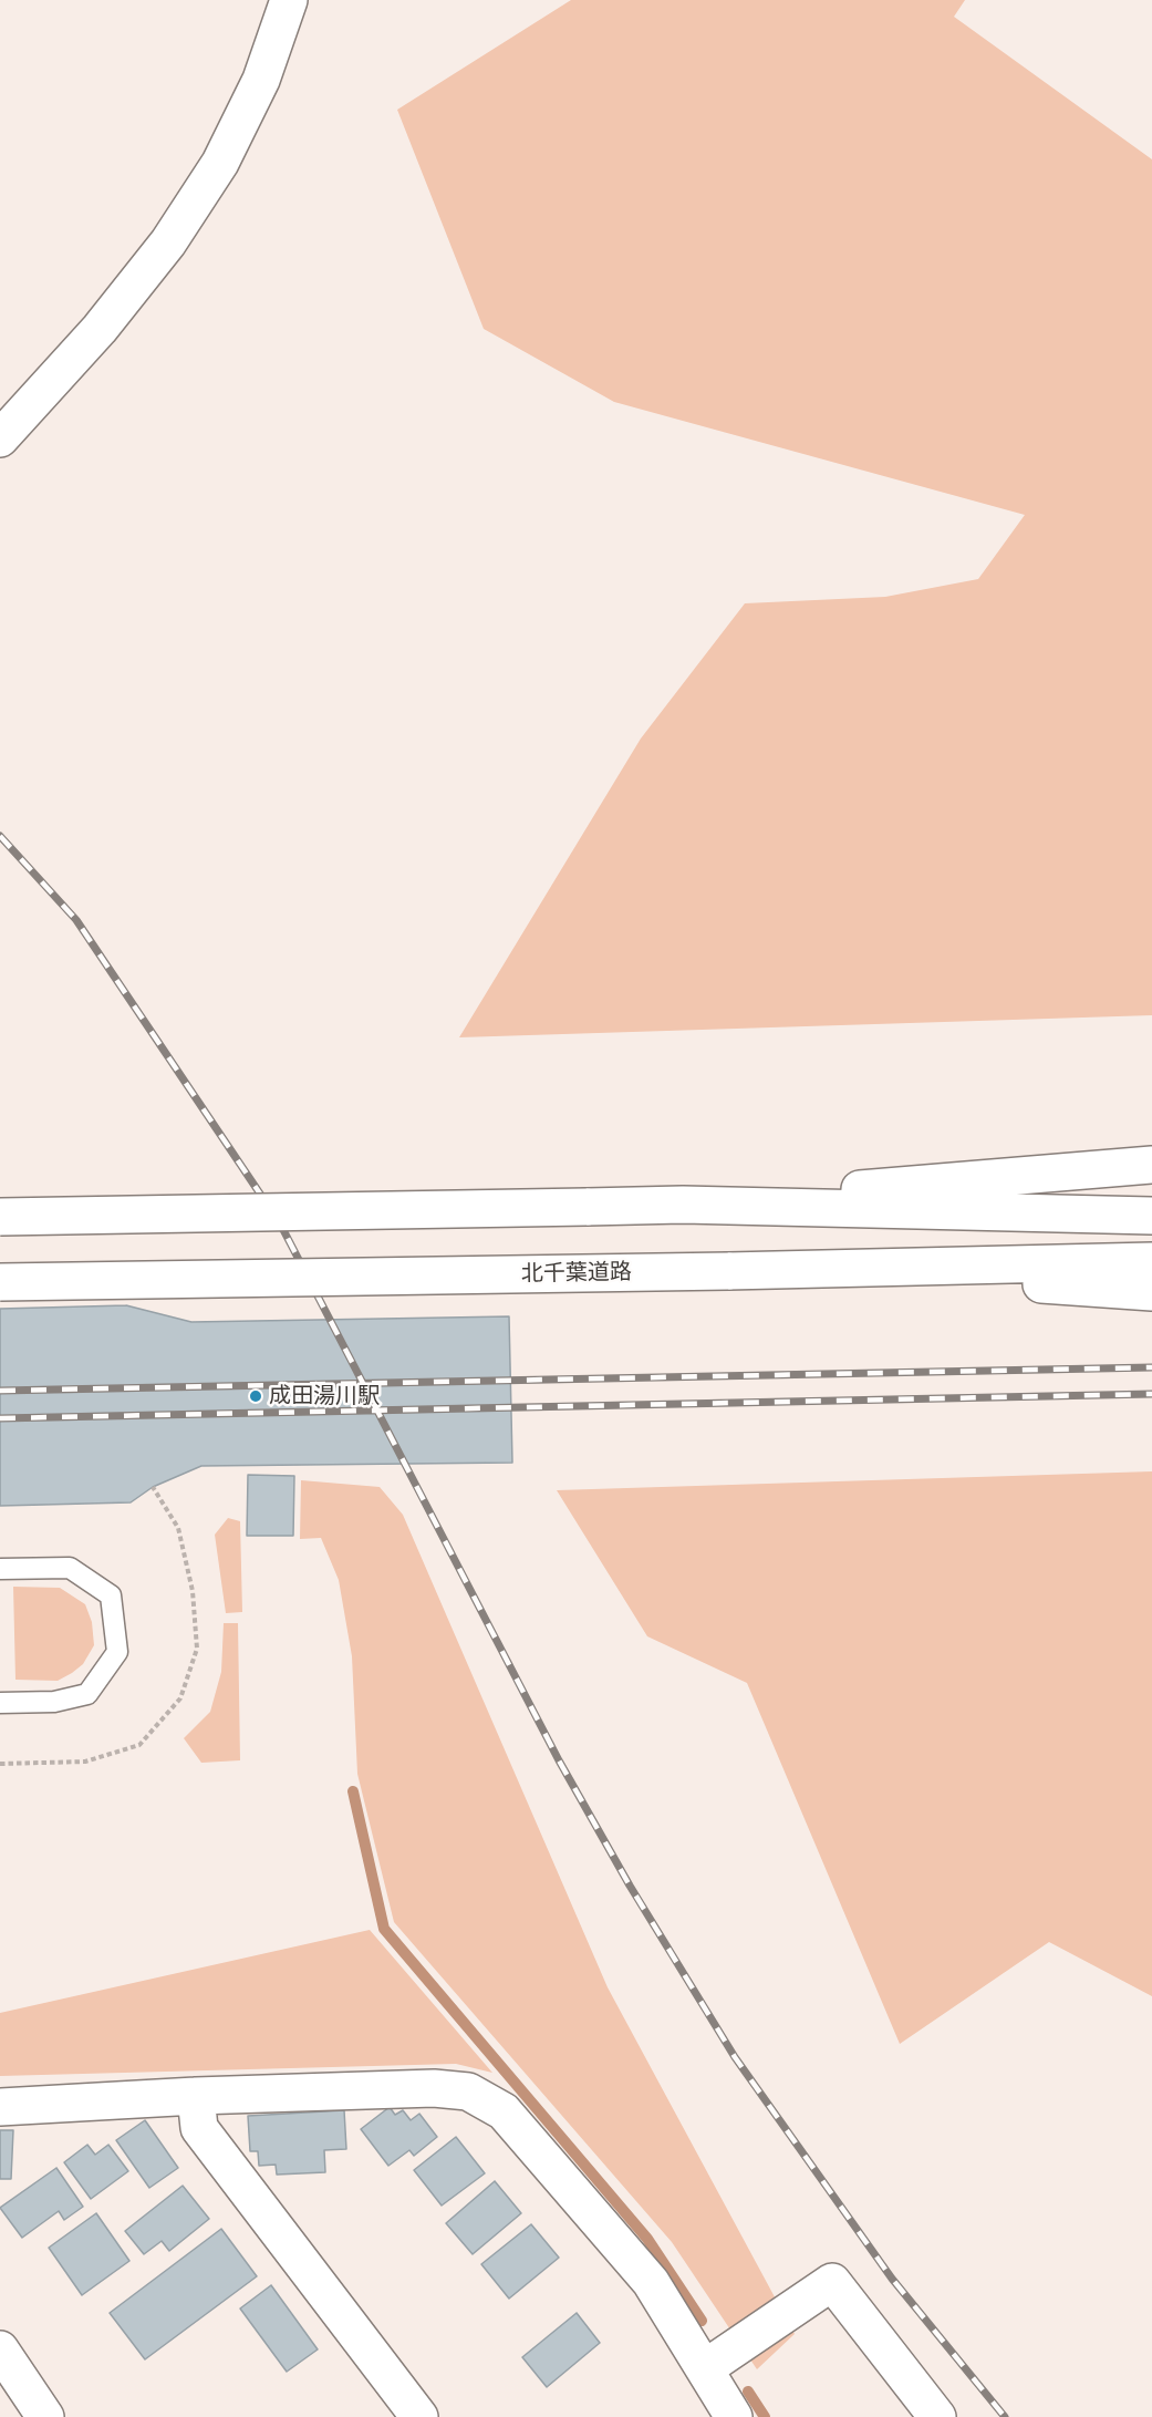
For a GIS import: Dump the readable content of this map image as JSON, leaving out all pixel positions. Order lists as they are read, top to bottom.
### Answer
{
  "streets": {
    "main road": ["北千葉道路"]
  },
  "places": ["成田湯川駅"]
}
